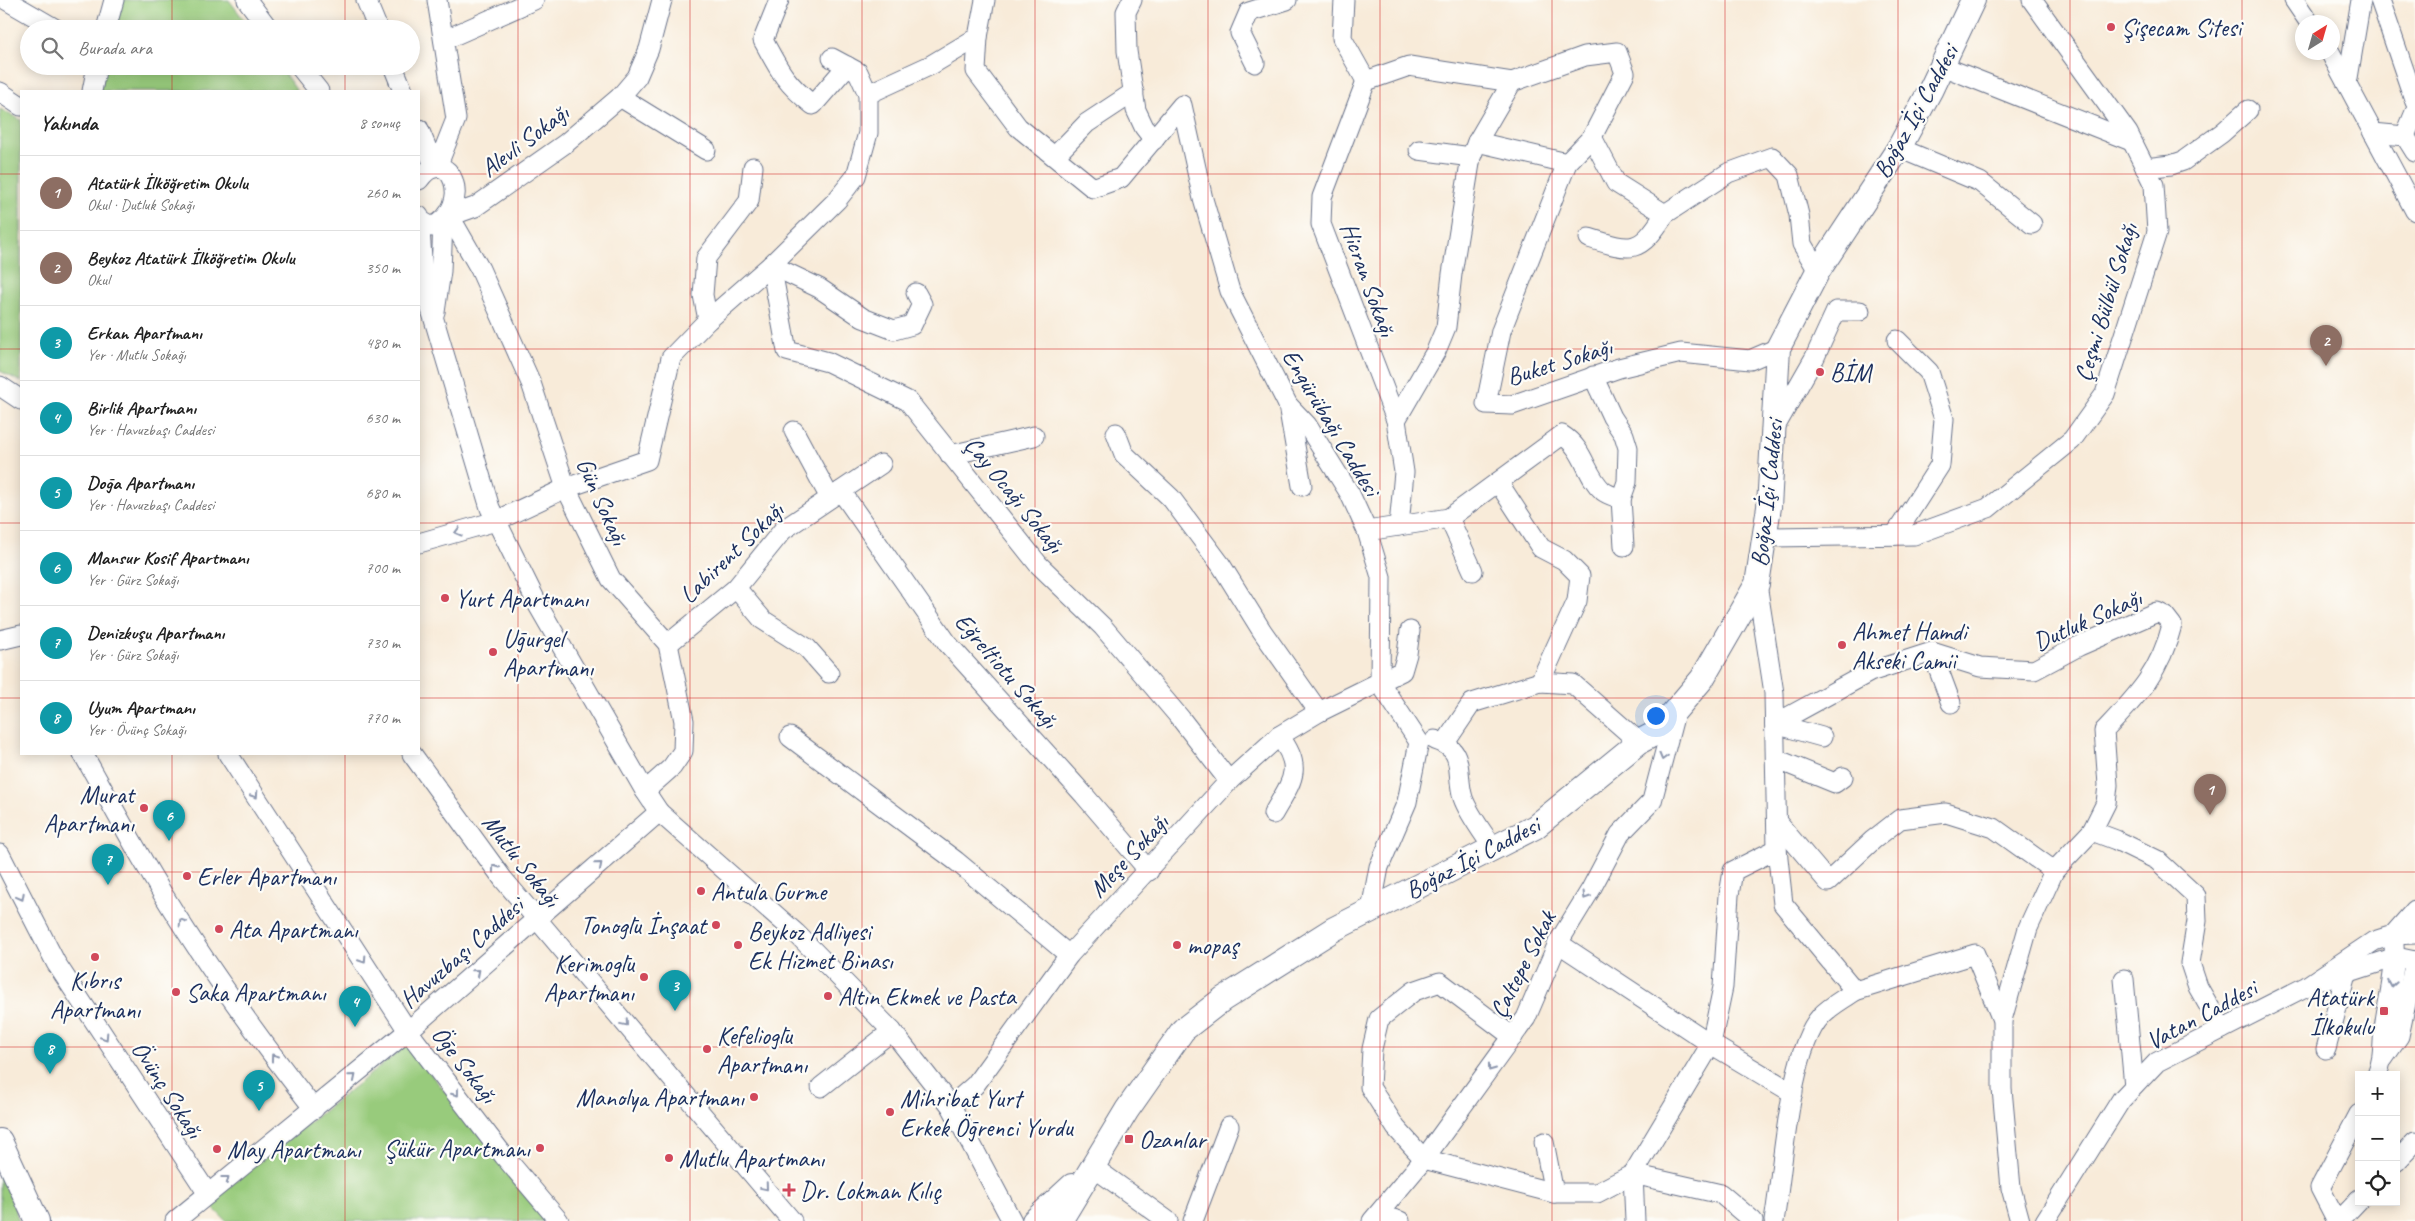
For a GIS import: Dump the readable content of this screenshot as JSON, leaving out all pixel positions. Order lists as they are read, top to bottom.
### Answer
{
  "streets": {
    "main road": ["Boğaz İçi Caddesi"],
    "street": [
      "Alevli Sokağı",
      "Hicran Sokağı",
      "Çeşmi Bülbül Sokağı",
      "Buket Sokağı",
      "Engürübağı Caddesi",
      "Çay Ocağı Sokağı",
      "Gün Sokağı",
      "Labirent Sokağı",
      "Dutluk Sokağı",
      "Eğreltiotu Sokağı",
      "Meşe Sokağı",
      "Mutlu Sokağı",
      "Havuzbaşı Caddesi",
      "Çaltepe Sokak",
      "Vatan Caddesi",
      "Öḡe Sokağı",
      "Övünç Sokağı"
    ]
  },
  "crossings": [
    ["Boğaz İçi Caddesi", "Çeşmi Bülbül Sokağı"],
    ["Boğaz İçi Caddesi", "Buket Sokağı"],
    ["Boğaz İçi Caddesi", "Çaltepe Sokak"],
    ["Alevli Sokağı", "Gün Sokağı"],
    ["Engürübağı Caddesi", "Meşe Sokağı"],
    ["Çay Ocağı Sokağı", "Meşe Sokağı"],
    ["Gün Sokağı", "Labirent Sokağı"],
    ["Labirent Sokağı", "Eğreltiotu Sokağı"],
    ["Eğreltiotu Sokağı", "Meşe Sokağı"],
    ["Mutlu Sokağı", "Havuzbaşı Caddesi"],
    ["Havuzbaşı Caddesi", "Öḡe Sokağı"],
    ["Havuzbaşı Caddesi", "Övünç Sokağı"]
  ],
  "one_way": ["Havuzbaşı Caddesi"],
  "places": {
    "other": [
      "Şişecam Sitesi",
      "BİM",
      "Yurt Apartmanı",
      "Ahmet Hamdi Akseki Camii",
      "Uḡurgel Apartmanı",
      "Murat Apartmanı",
      "Erler Apartmanı",
      "Antula Gurme",
      "Tonoḡlu İnşaat",
      "Ata Apartmanı",
      "Beykoz Adliyesi Ek Hizmet Binası",
      "mopaş",
      "Kıbrıs Apartmanı",
      "Kerimoḡlu Apartmanı",
      "Saka Apartmanı",
      "Altın Ekmek ve Pasta",
      "Kefelioḡlu Apartmanı",
      "Manolya Apartmanı",
      "Mihribat Yurt Erkek Öḡrenci Yurdu",
      "Şükür Apartmanı",
      "May Apartmanı",
      "Mutlu Apartmanı"
    ],
    "transit": ["Atatürk İlkokulu", "Ozanlar"],
    "health": ["Dr. Lokman Kılıç"]
  },
  "north": "top right",
  "page": {
    "search": "Burada ara",
    "heading": ["Yakında", "8 sonuç"],
    "list": [
      {
        "mark": "1",
        "name": "Atatürk İlköğretim Okulu",
        "note": "Okul · Dutluk Sokağı",
        "value": "260 m"
      },
      {
        "mark": "2",
        "name": "Beykoz Atatürk İlköğretim Okulu",
        "note": "Okul",
        "value": "350 m"
      },
      {
        "mark": "3",
        "name": "Erkan Apartmanı",
        "note": "Yer · Mutlu Sokağı",
        "value": "480 m"
      },
      {
        "mark": "4",
        "name": "Birlik Apartmanı",
        "note": "Yer · Havuzbaşı Caddesi",
        "value": "630 m"
      },
      {
        "mark": "5",
        "name": "Doḡa Apartmanı",
        "note": "Yer · Havuzbaşı Caddesi",
        "value": "680 m"
      },
      {
        "mark": "6",
        "name": "Mansur Kosif Apartmanı",
        "note": "Yer · Gürz Sokağı",
        "value": "700 m"
      },
      {
        "mark": "7",
        "name": "Denizkuşu Apartmanı",
        "note": "Yer · Gürz Sokağı",
        "value": "730 m"
      },
      {
        "mark": "8",
        "name": "Uyum Apartmanı",
        "note": "Yer · Övünç Sokağı",
        "value": "770 m"
      }
    ],
    "pins": [
      "2",
      "1",
      "6",
      "7",
      "3",
      "4",
      "8",
      "5"
    ],
    "map_buttons": ["+", "−"]
  }
}
